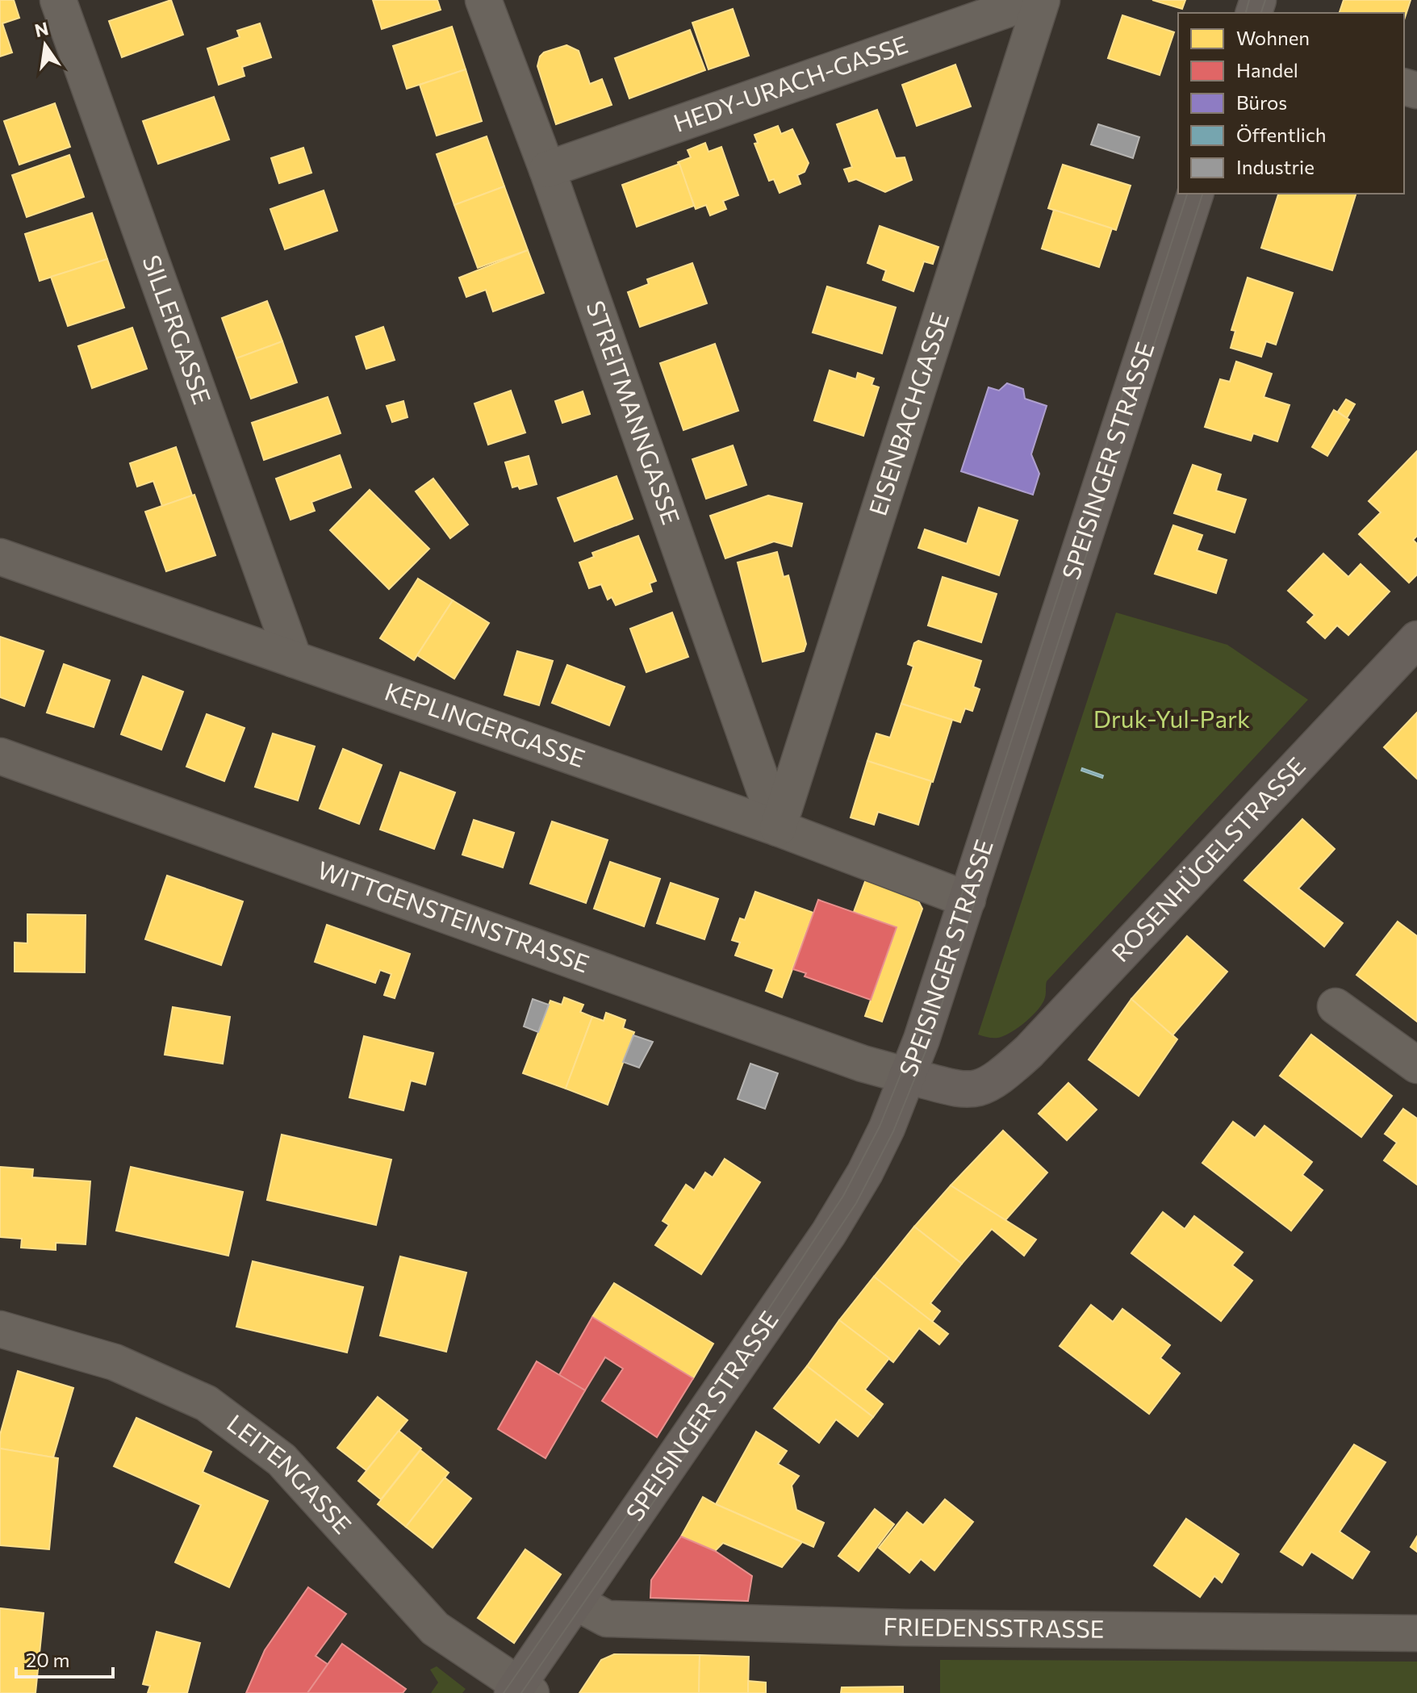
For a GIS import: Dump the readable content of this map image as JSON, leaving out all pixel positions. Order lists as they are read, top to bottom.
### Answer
{
  "streets": {
    "main road": ["SPEISINGER STRASSE", "ROSENHÜGELSTRASSE"],
    "street": [
      "HEDY-URACH-GASSE",
      "SILLERGASSE",
      "STREITMANNGASSE",
      "EISENBACHGASSE",
      "KEPLINGERGASSE",
      "WITTGENSTEINSTRASSE",
      "LEITENGASSE",
      "FRIEDENSSTRASSE"
    ]
  },
  "crossings": [
    ["HEDY-URACH-GASSE", "STREITMANNGASSE"],
    ["SILLERGASSE", "KEPLINGERGASSE"],
    ["STREITMANNGASSE", "EISENBACHGASSE"],
    ["STREITMANNGASSE", "KEPLINGERGASSE"],
    ["EISENBACHGASSE", "KEPLINGERGASSE"],
    ["SPEISINGER STRASSE", "KEPLINGERGASSE"],
    ["SPEISINGER STRASSE", "ROSENHÜGELSTRASSE"],
    ["SPEISINGER STRASSE", "WITTGENSTEINSTRASSE"],
    ["SPEISINGER STRASSE", "LEITENGASSE"],
    ["SPEISINGER STRASSE", "FRIEDENSSTRASSE"],
    ["ROSENHÜGELSTRASSE", "WITTGENSTEINSTRASSE"]
  ],
  "parks": ["Druk-Yul-Park"],
  "legend": [
    "Wohnen",
    "Handel",
    "Büros",
    "Öffentlich",
    "Industrie"
  ],
  "scale_bar": "20 m",
  "north": "top"
}
